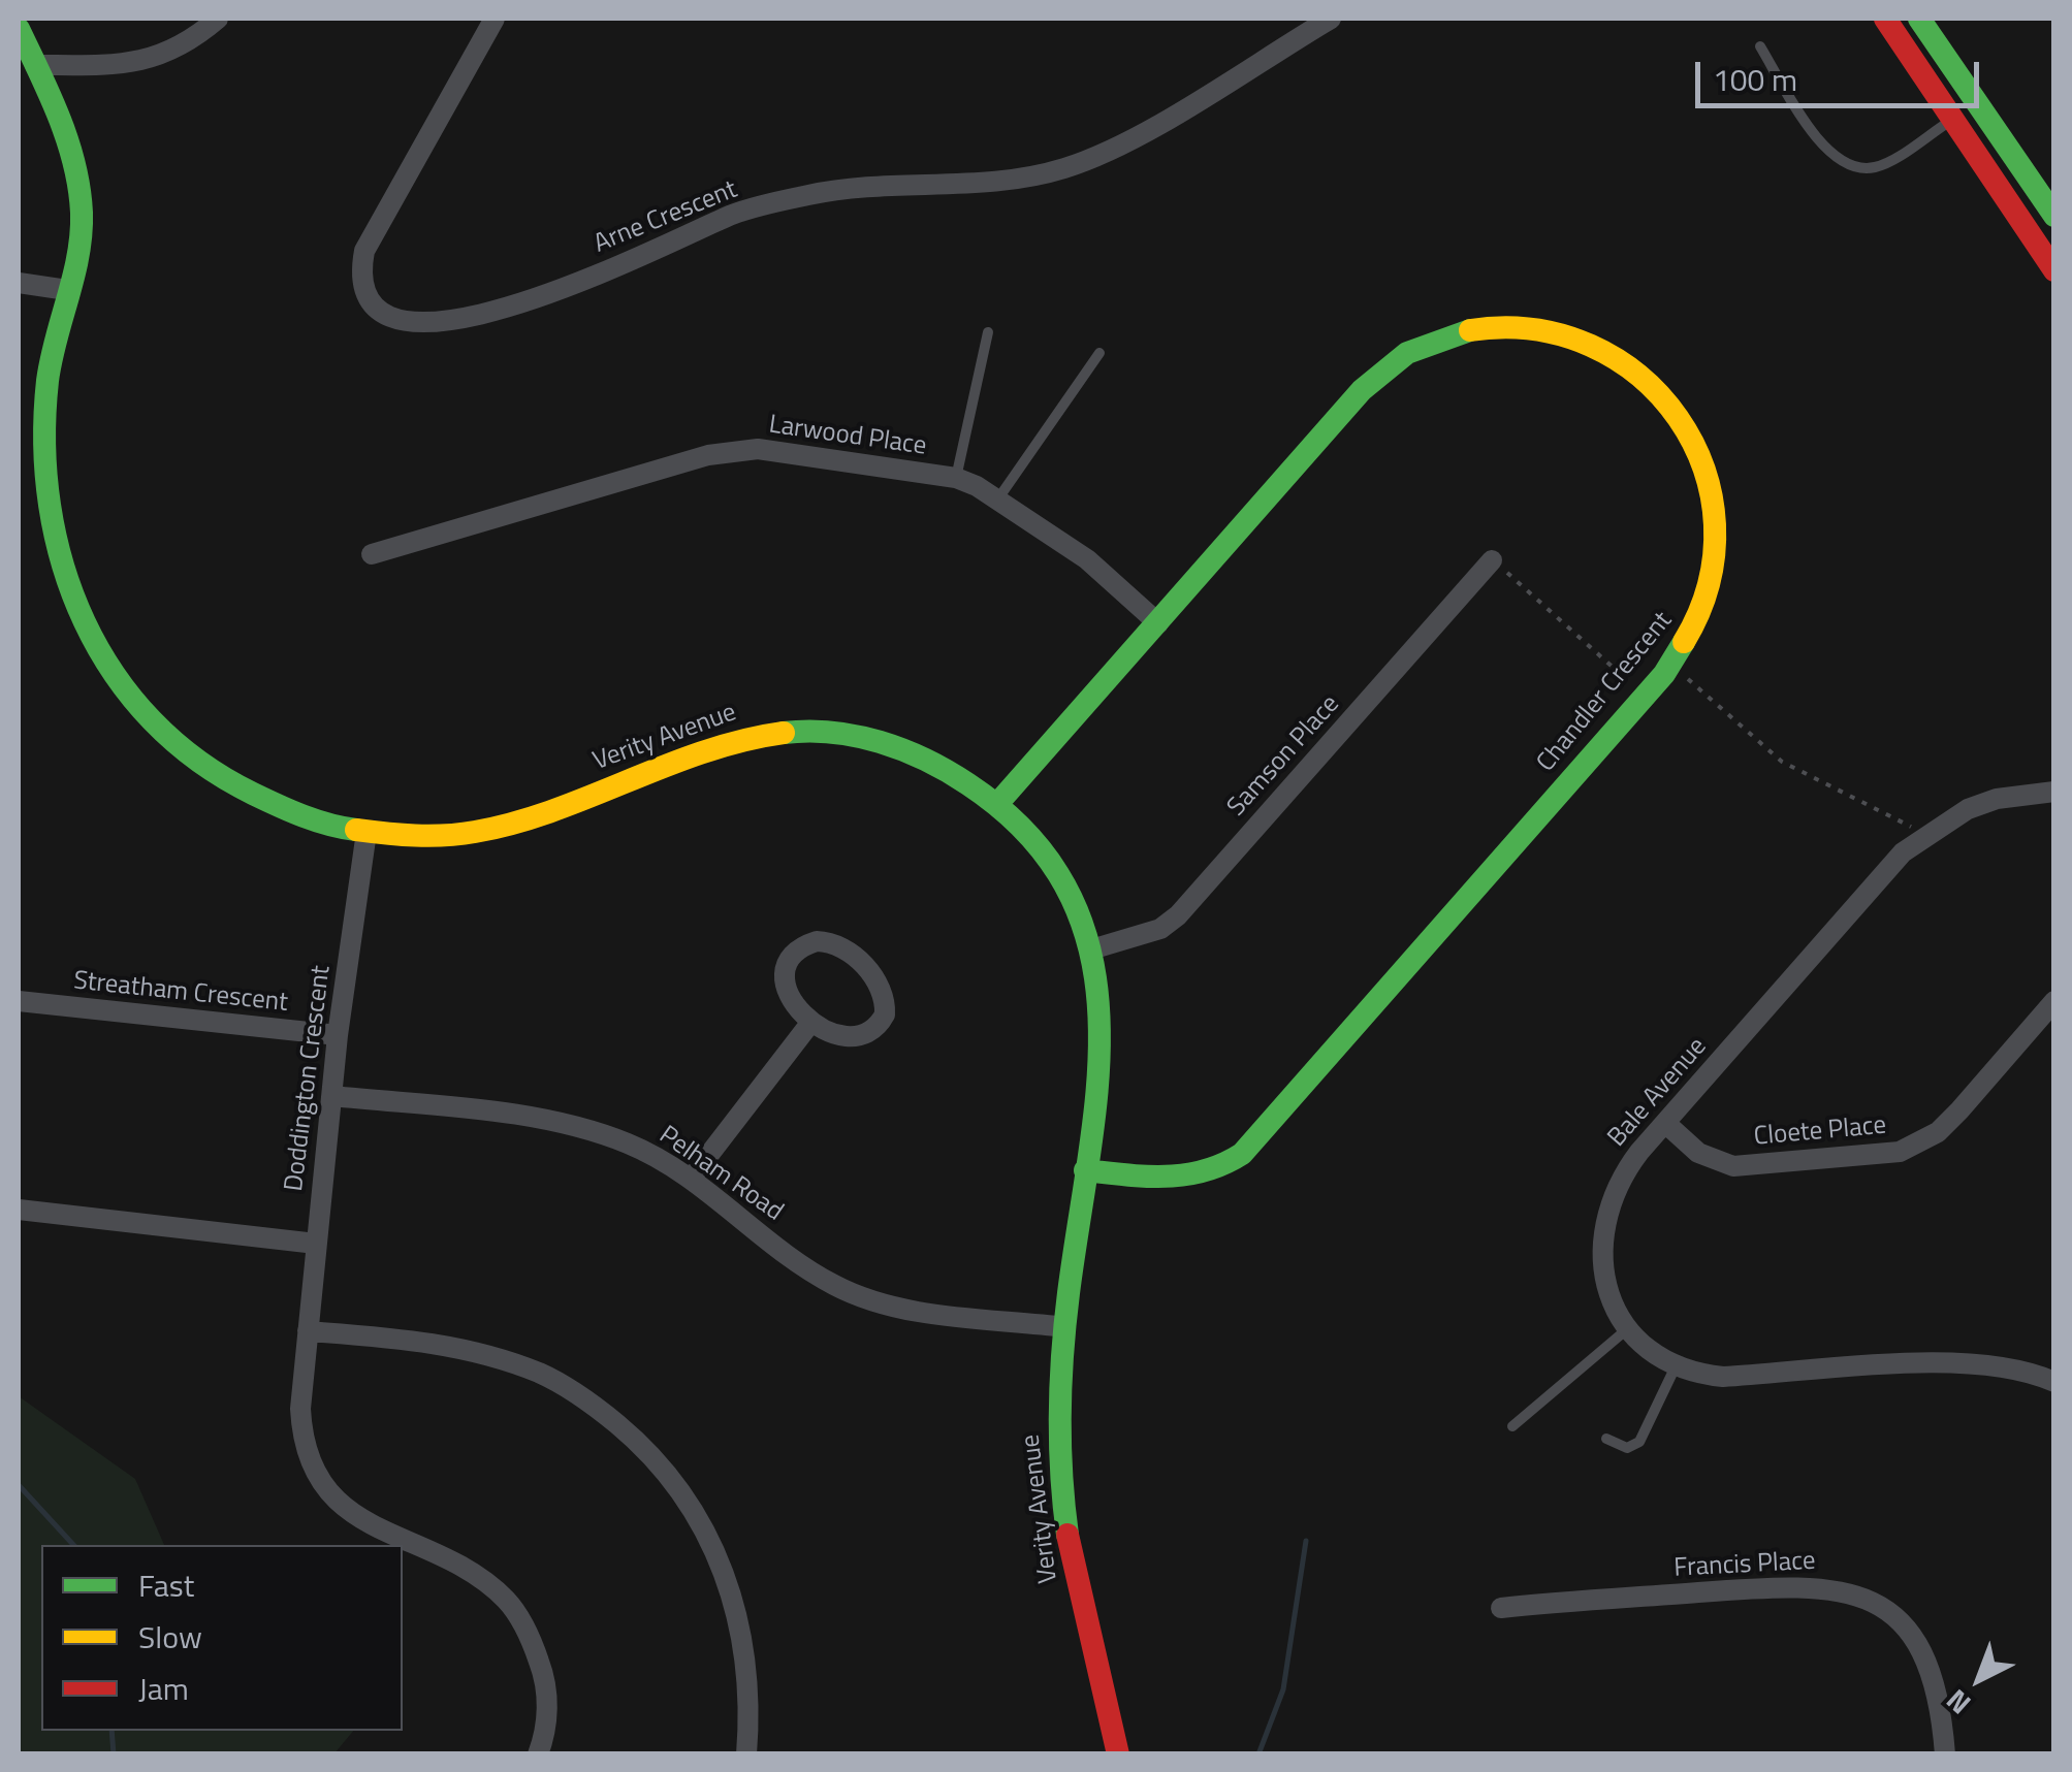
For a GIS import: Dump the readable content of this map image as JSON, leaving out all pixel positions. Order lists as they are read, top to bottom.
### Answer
{
  "streets": {
    "street": [
      "Arne Crescent",
      "Larwood Place",
      "Chandler Crescent",
      "Verity Avenue",
      "Samson Place",
      "Streatham Crescent",
      "Doddington Crescent",
      "Bale Avenue",
      "Cloete Place",
      "Pelham Road",
      "Francis Place"
    ]
  },
  "crossings": [
    ["Larwood Place", "Chandler Crescent"],
    ["Chandler Crescent", "Verity Avenue"],
    ["Verity Avenue", "Samson Place"],
    ["Verity Avenue", "Doddington Crescent"],
    ["Verity Avenue", "Pelham Road"],
    ["Streatham Crescent", "Doddington Crescent"],
    ["Doddington Crescent", "Pelham Road"],
    ["Bale Avenue", "Cloete Place"]
  ],
  "legend": ["Fast", "Slow", "Jam"],
  "scale_bar": "100 m",
  "north": "bottom left"
}
